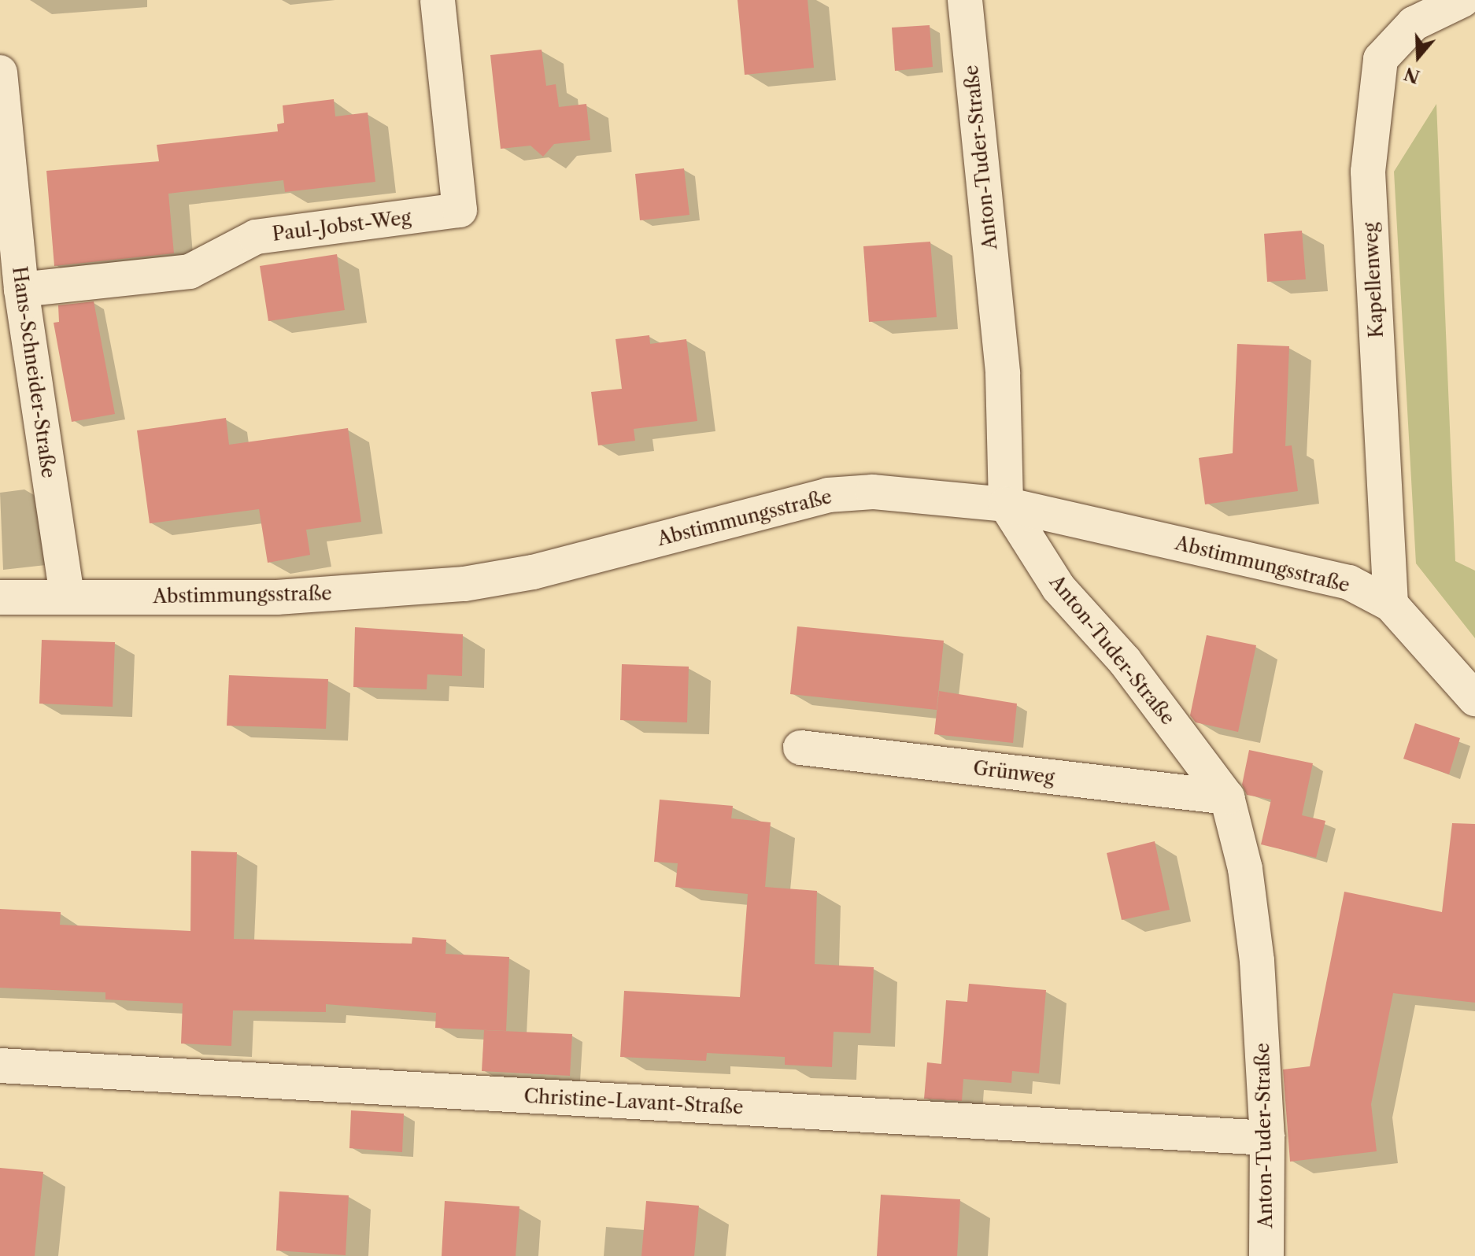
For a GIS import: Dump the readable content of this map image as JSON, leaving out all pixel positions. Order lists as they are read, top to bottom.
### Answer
{
  "streets": {
    "street": [
      "Anton-Tuder-Straße",
      "Paul-Jobst-Weg",
      "Kapellenweg",
      "Hans-Schneider-Straße",
      "Abstimmungsstraße",
      "Grünweg",
      "Christine-Lavant-Straße"
    ]
  },
  "crossings": [
    ["Anton-Tuder-Straße", "Abstimmungsstraße"],
    ["Anton-Tuder-Straße", "Grünweg"],
    ["Anton-Tuder-Straße", "Christine-Lavant-Straße"],
    ["Paul-Jobst-Weg", "Hans-Schneider-Straße"],
    ["Kapellenweg", "Abstimmungsstraße"],
    ["Hans-Schneider-Straße", "Abstimmungsstraße"]
  ],
  "north": "bottom"
}
